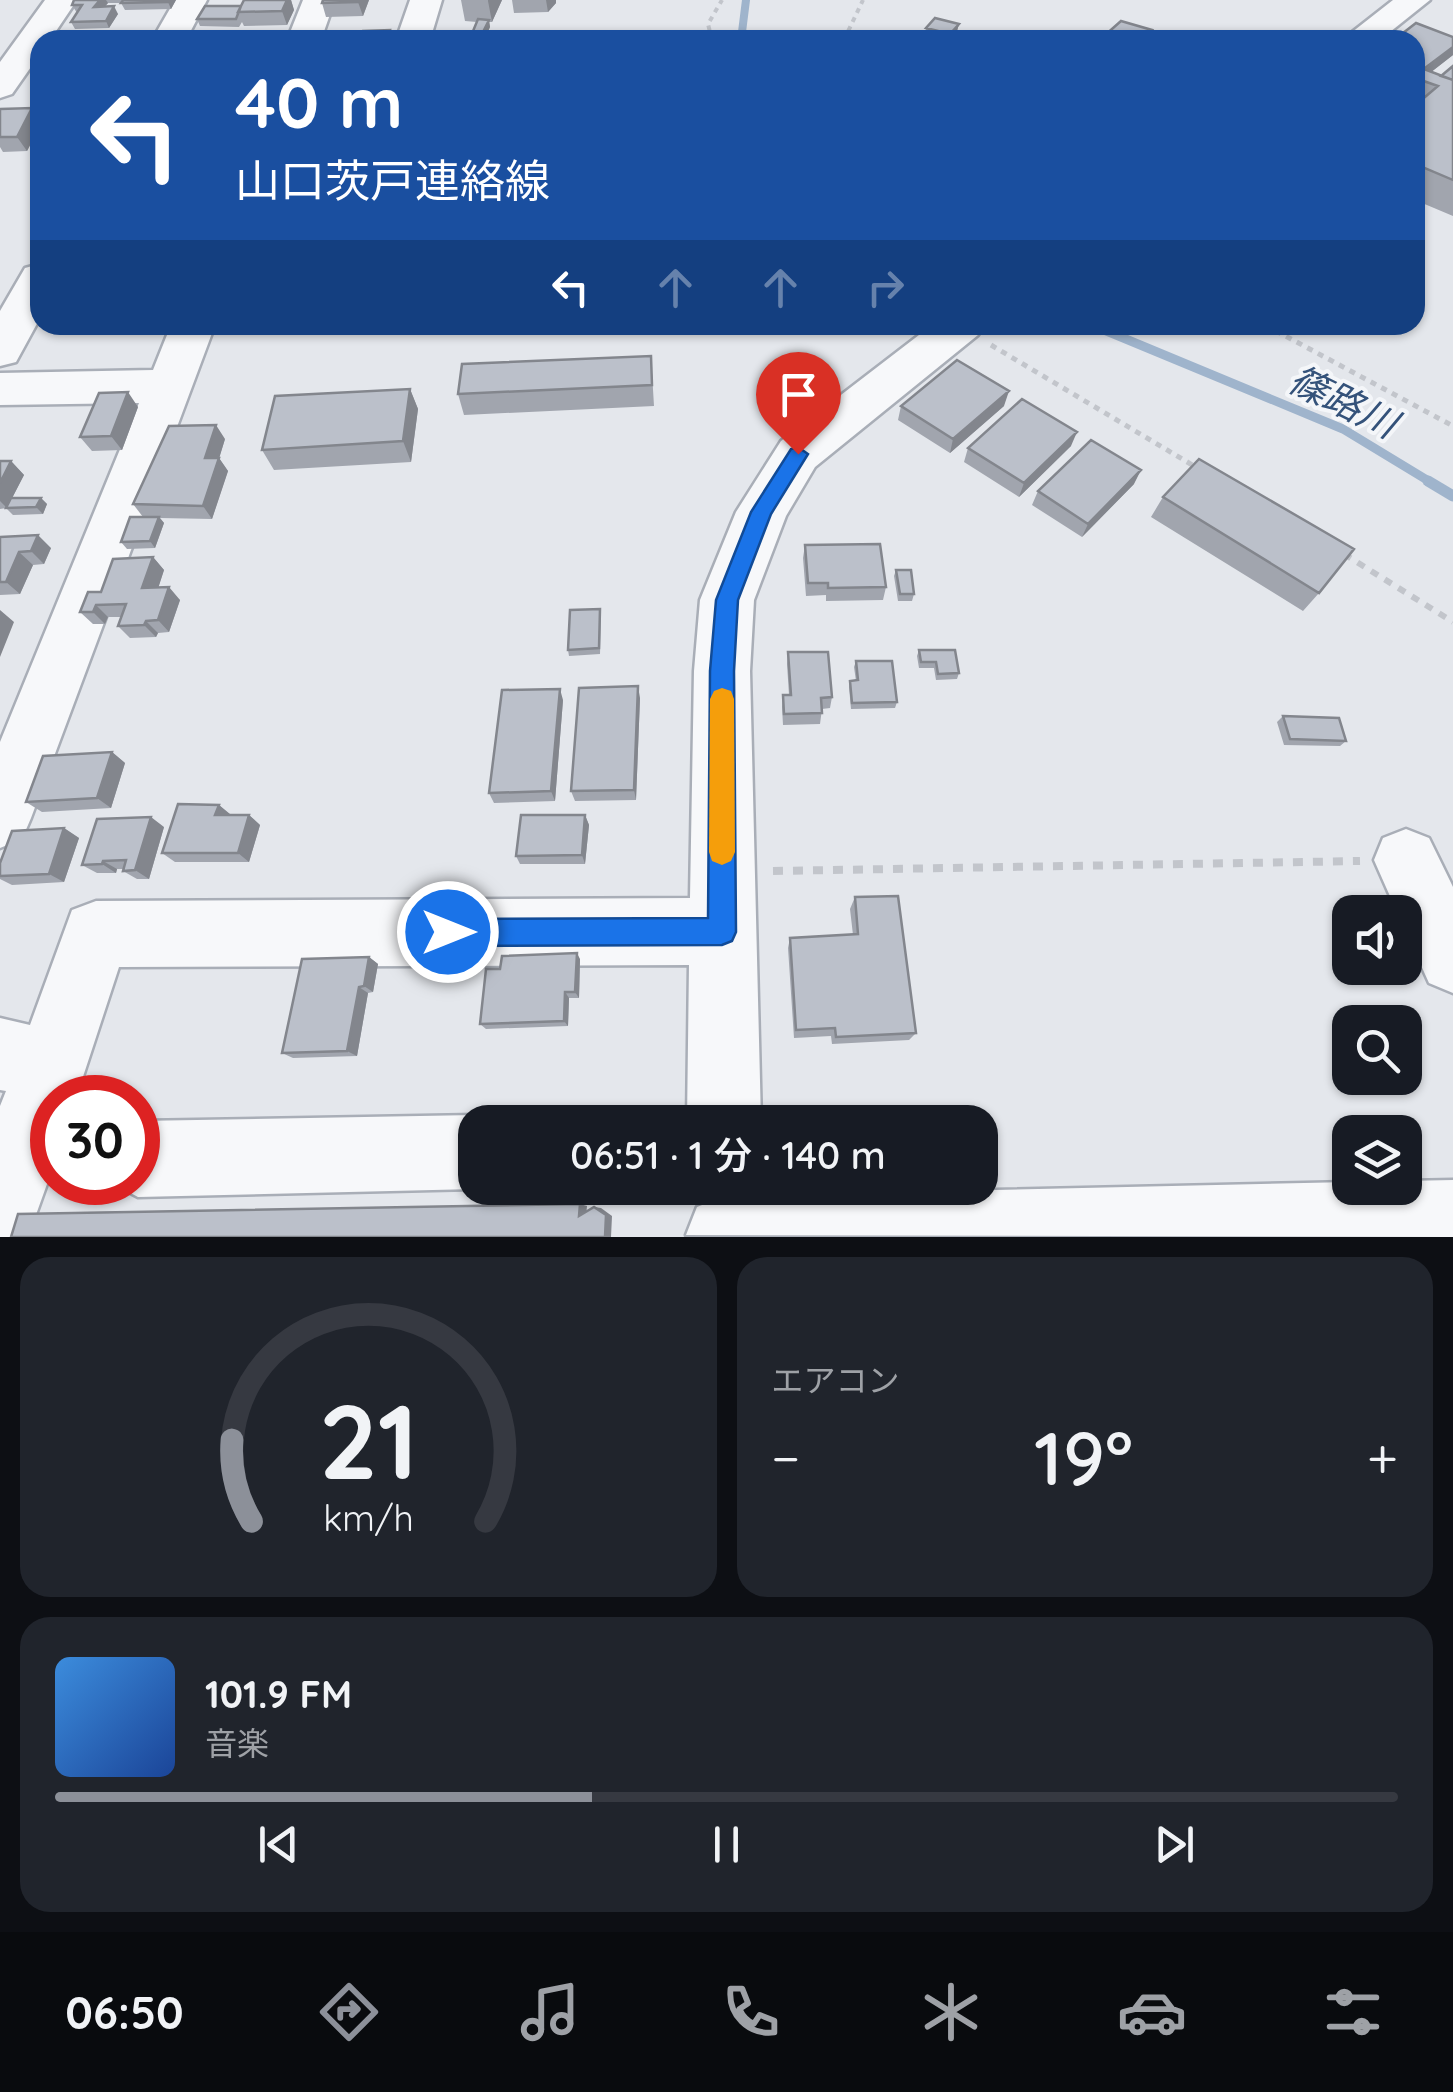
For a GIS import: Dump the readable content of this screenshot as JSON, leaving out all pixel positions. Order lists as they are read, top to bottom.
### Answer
{
  "water": ["篠路川"],
  "page": {
    "turn": ["40 m", "山口茨戸連絡線"],
    "limit": "30",
    "trip": "06:51 · 1 分 · 140 m",
    "tile": "エアコン",
    "heat": ["−", "19°", "+"],
    "song": ["101.9 FM", "音楽"],
    "tabs": "06:50",
    "gauge": ["21", "km/h"]
  }
}
